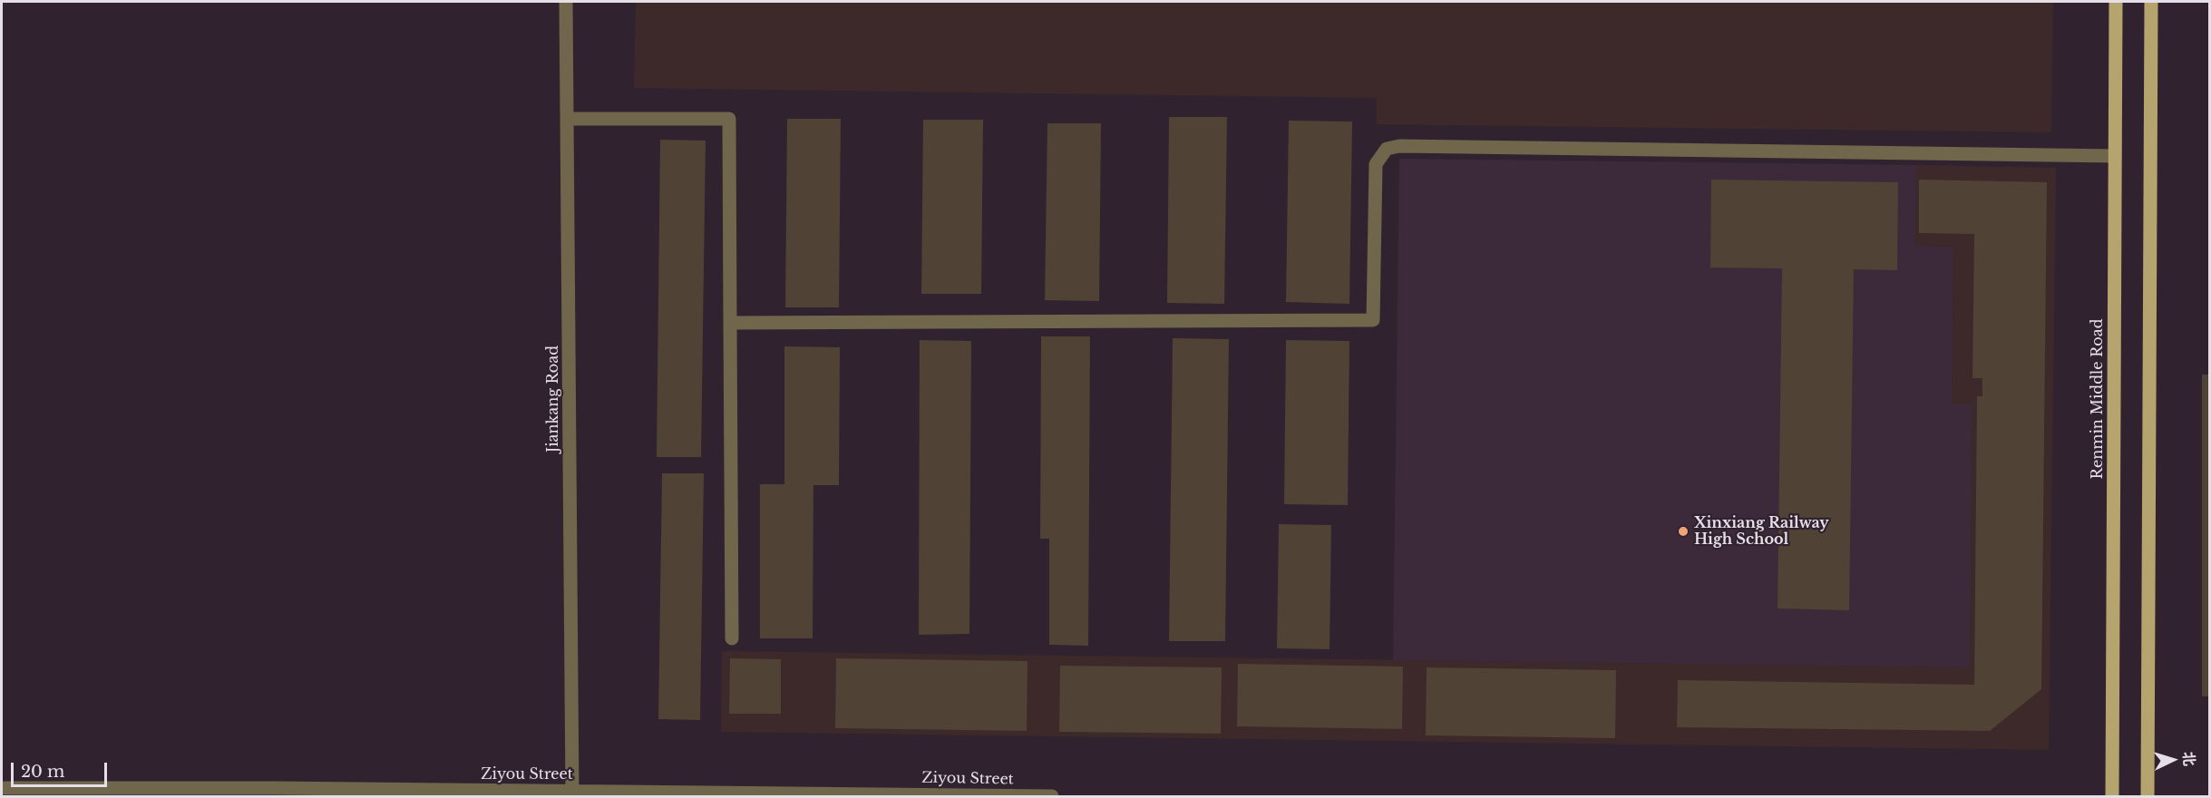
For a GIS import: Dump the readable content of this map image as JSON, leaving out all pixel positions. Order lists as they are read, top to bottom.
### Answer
{
  "streets": {
    "main road": ["Renmin Middle Road"],
    "street": ["Jiankang Road", "Ziyou Street"]
  },
  "crossings": [
    ["Jiankang Road", "Ziyou Street"]
  ],
  "places": ["Xinxiang Railway High School"],
  "scale_bar": "20 m",
  "north": "right"
}
